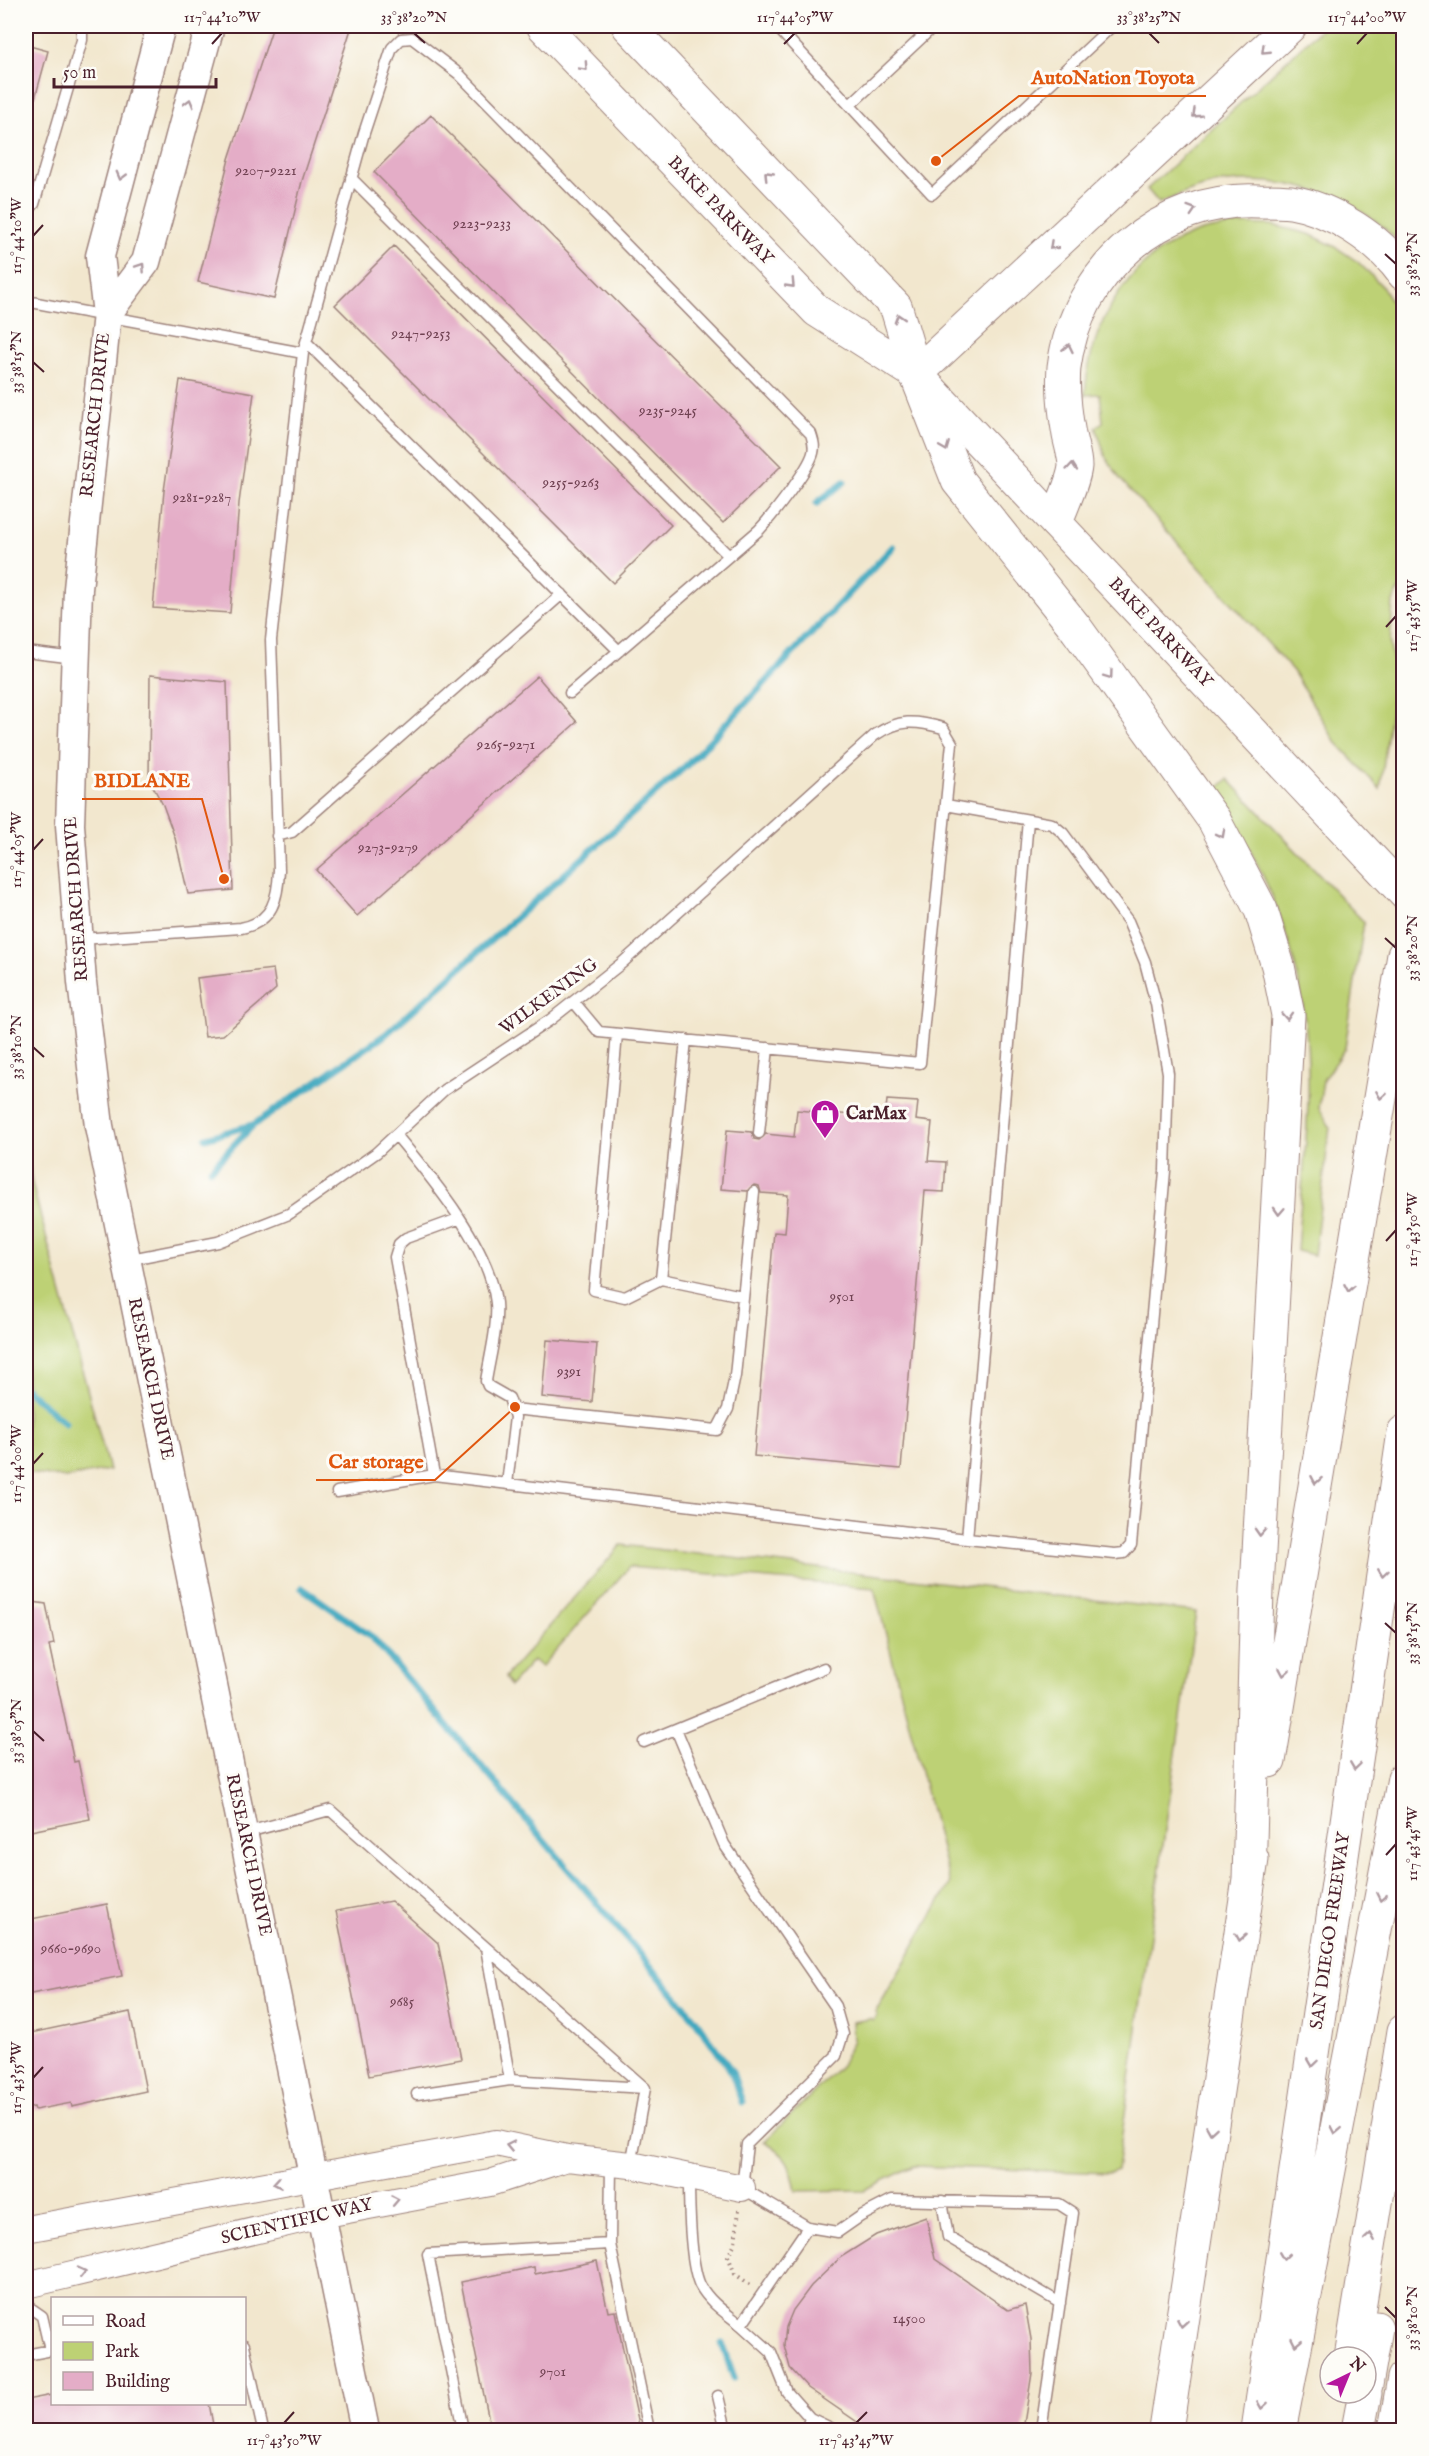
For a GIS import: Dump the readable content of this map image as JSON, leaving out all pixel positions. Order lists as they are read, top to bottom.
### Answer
{
  "streets": {
    "highway": ["SAN DIEGO FREEWAY"],
    "main road": ["BAKE PARKWAY", "RESEARCH DRIVE"],
    "street": ["SCIENTIFIC WAY"],
    "lane": ["WILKENING"]
  },
  "crossings": [
    ["RESEARCH DRIVE", "WILKENING"],
    ["RESEARCH DRIVE", "SCIENTIFIC WAY"]
  ],
  "places": {
    "other": ["AutoNation Toyota", "BIDLANE", "Car storage"],
    "shop": ["CarMax"]
  },
  "house_numbers": [
    "9207-9221",
    "9223-9233",
    "9247-9253",
    "9235-9245",
    "9255-9263",
    "9281-9287",
    "9265-9271",
    "9273-9279",
    "9501",
    "9391",
    "9660-9690",
    "9685",
    "14500",
    "9701"
  ],
  "legend": ["Road", "Park", "Building"],
  "scale_bar": "50 m",
  "north": "top right",
  "coordinates": [
    "117°44'10\"W",
    "33°38'20\"N",
    "117°44'05\"W",
    "33°38'25\"N",
    "117°44'00\"W",
    "33°38'15\"N",
    "117°43'55\"W",
    "33°38'10\"N",
    "117°43'50\"W",
    "33°38'05\"N",
    "117°43'45\"W"
  ]
}
